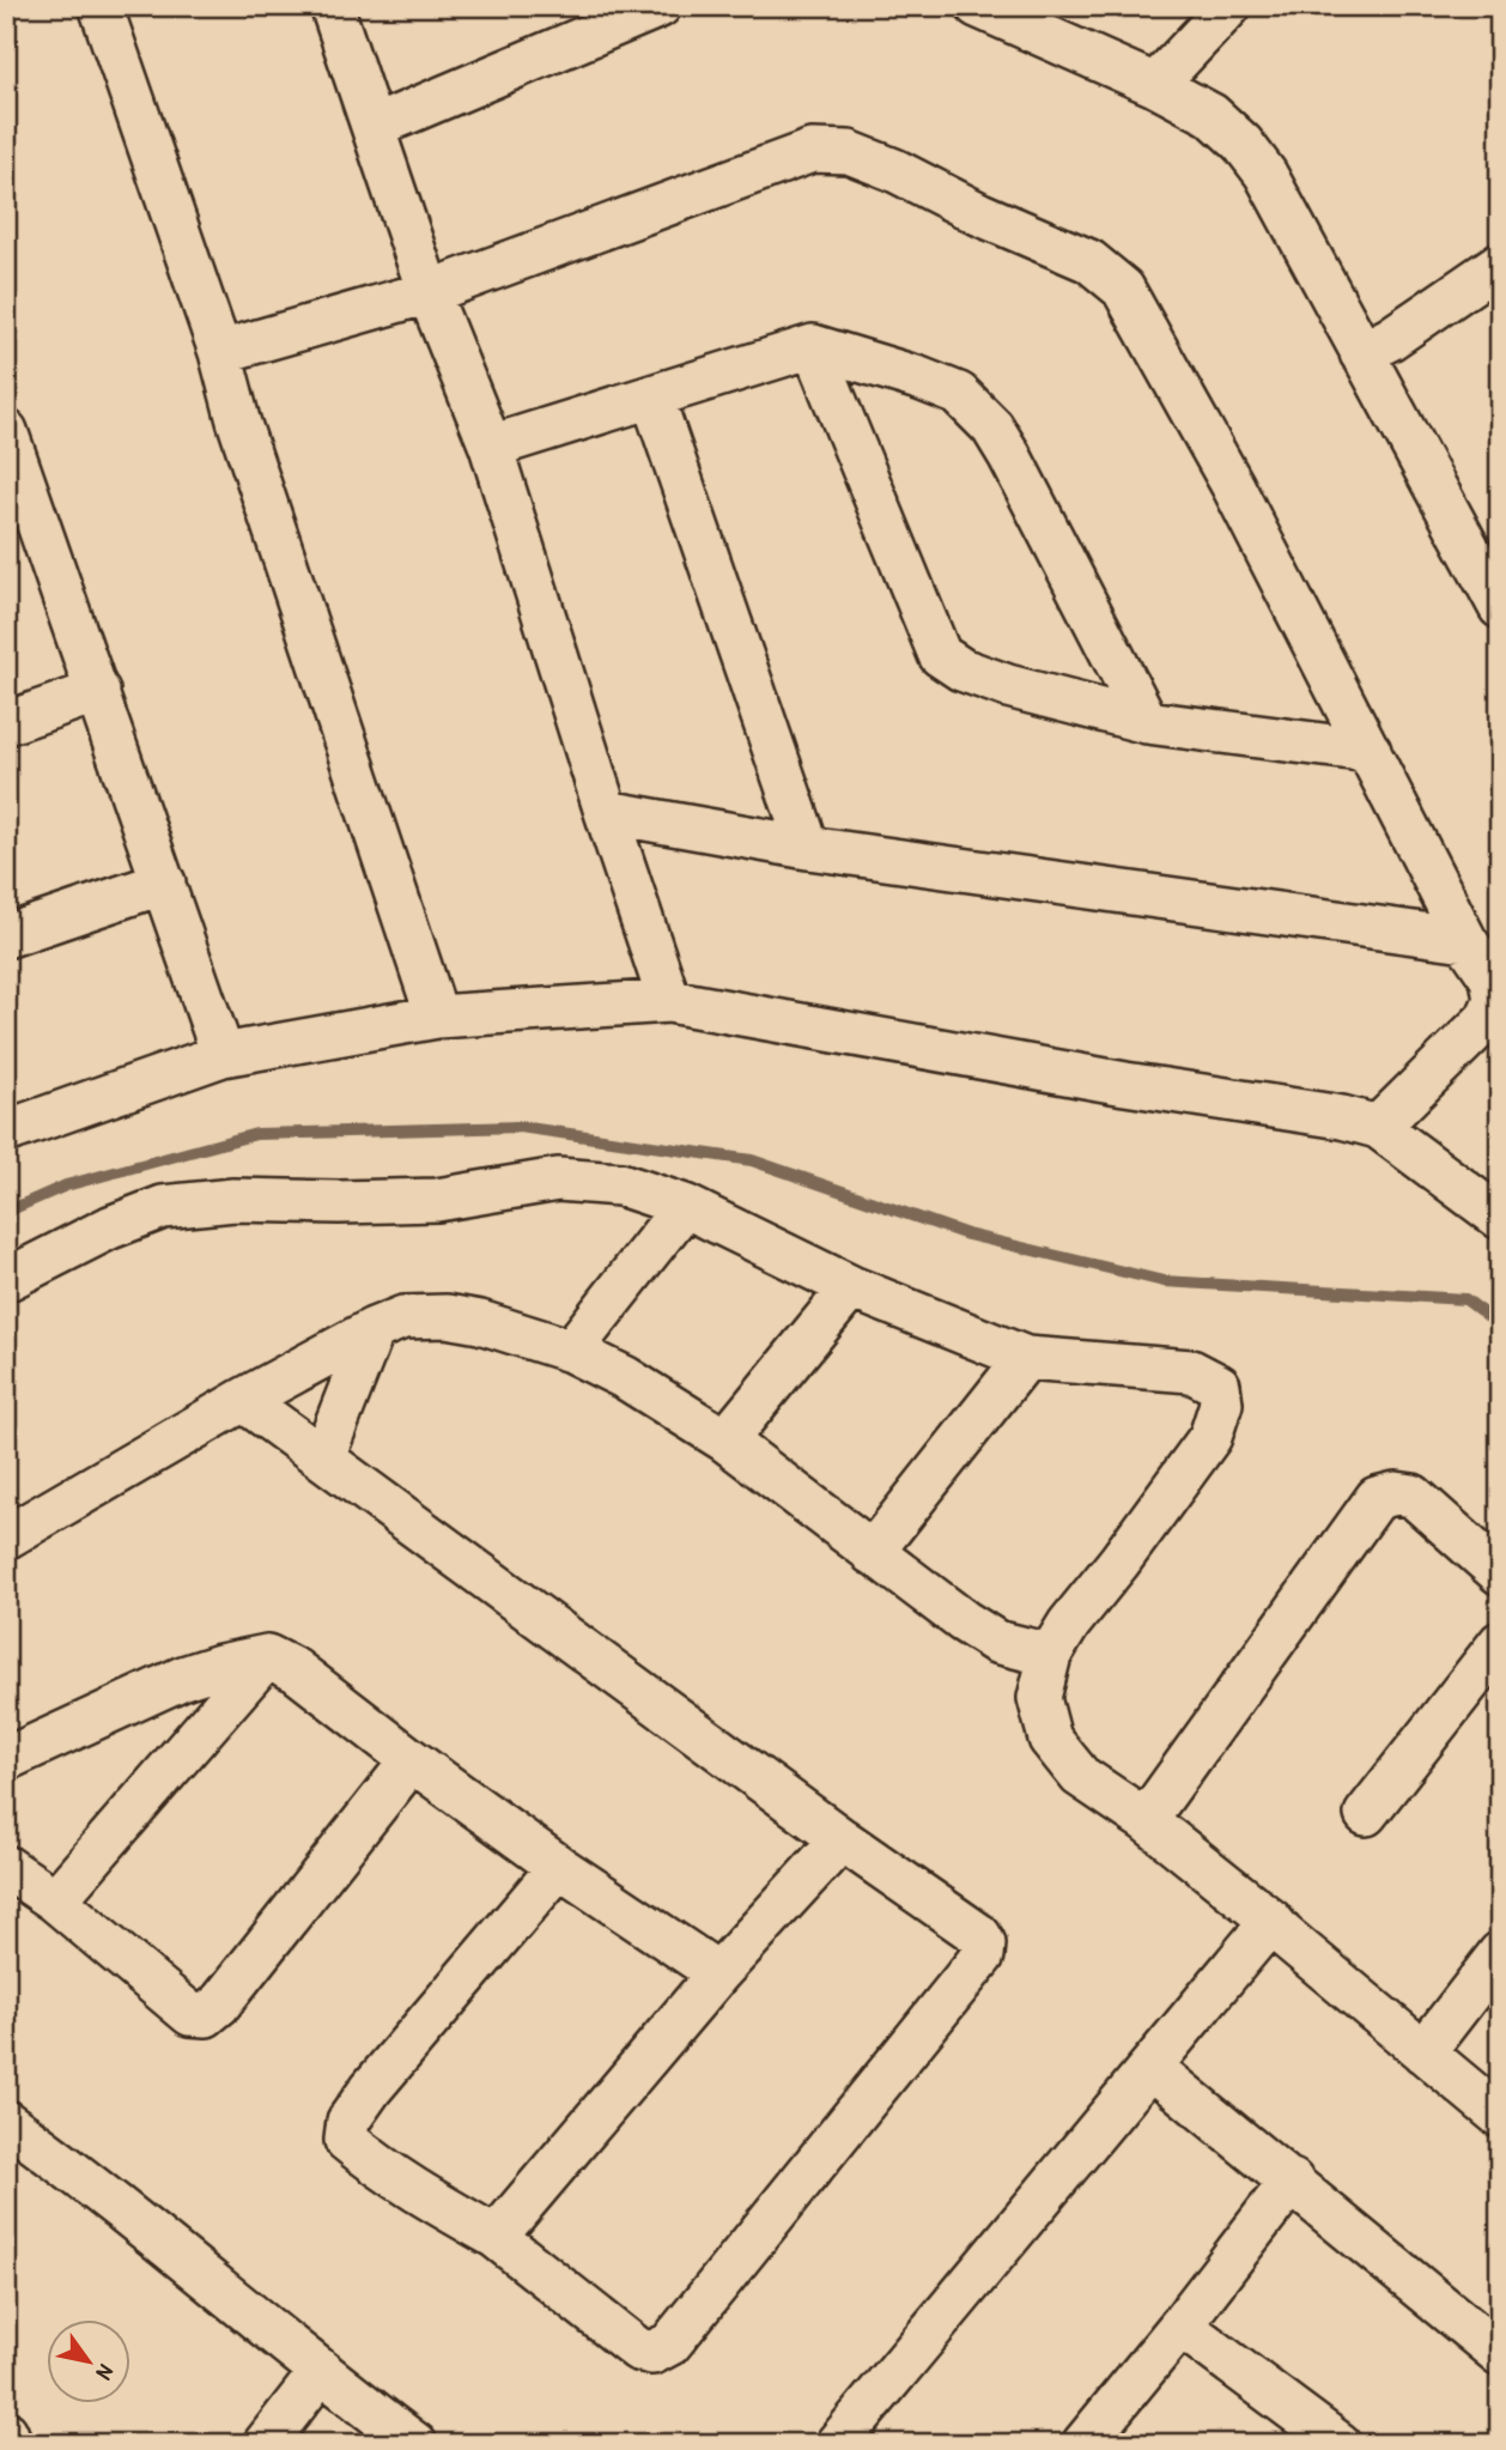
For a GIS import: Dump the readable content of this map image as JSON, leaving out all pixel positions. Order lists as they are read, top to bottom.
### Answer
{
  "north": "bottom right"
}
